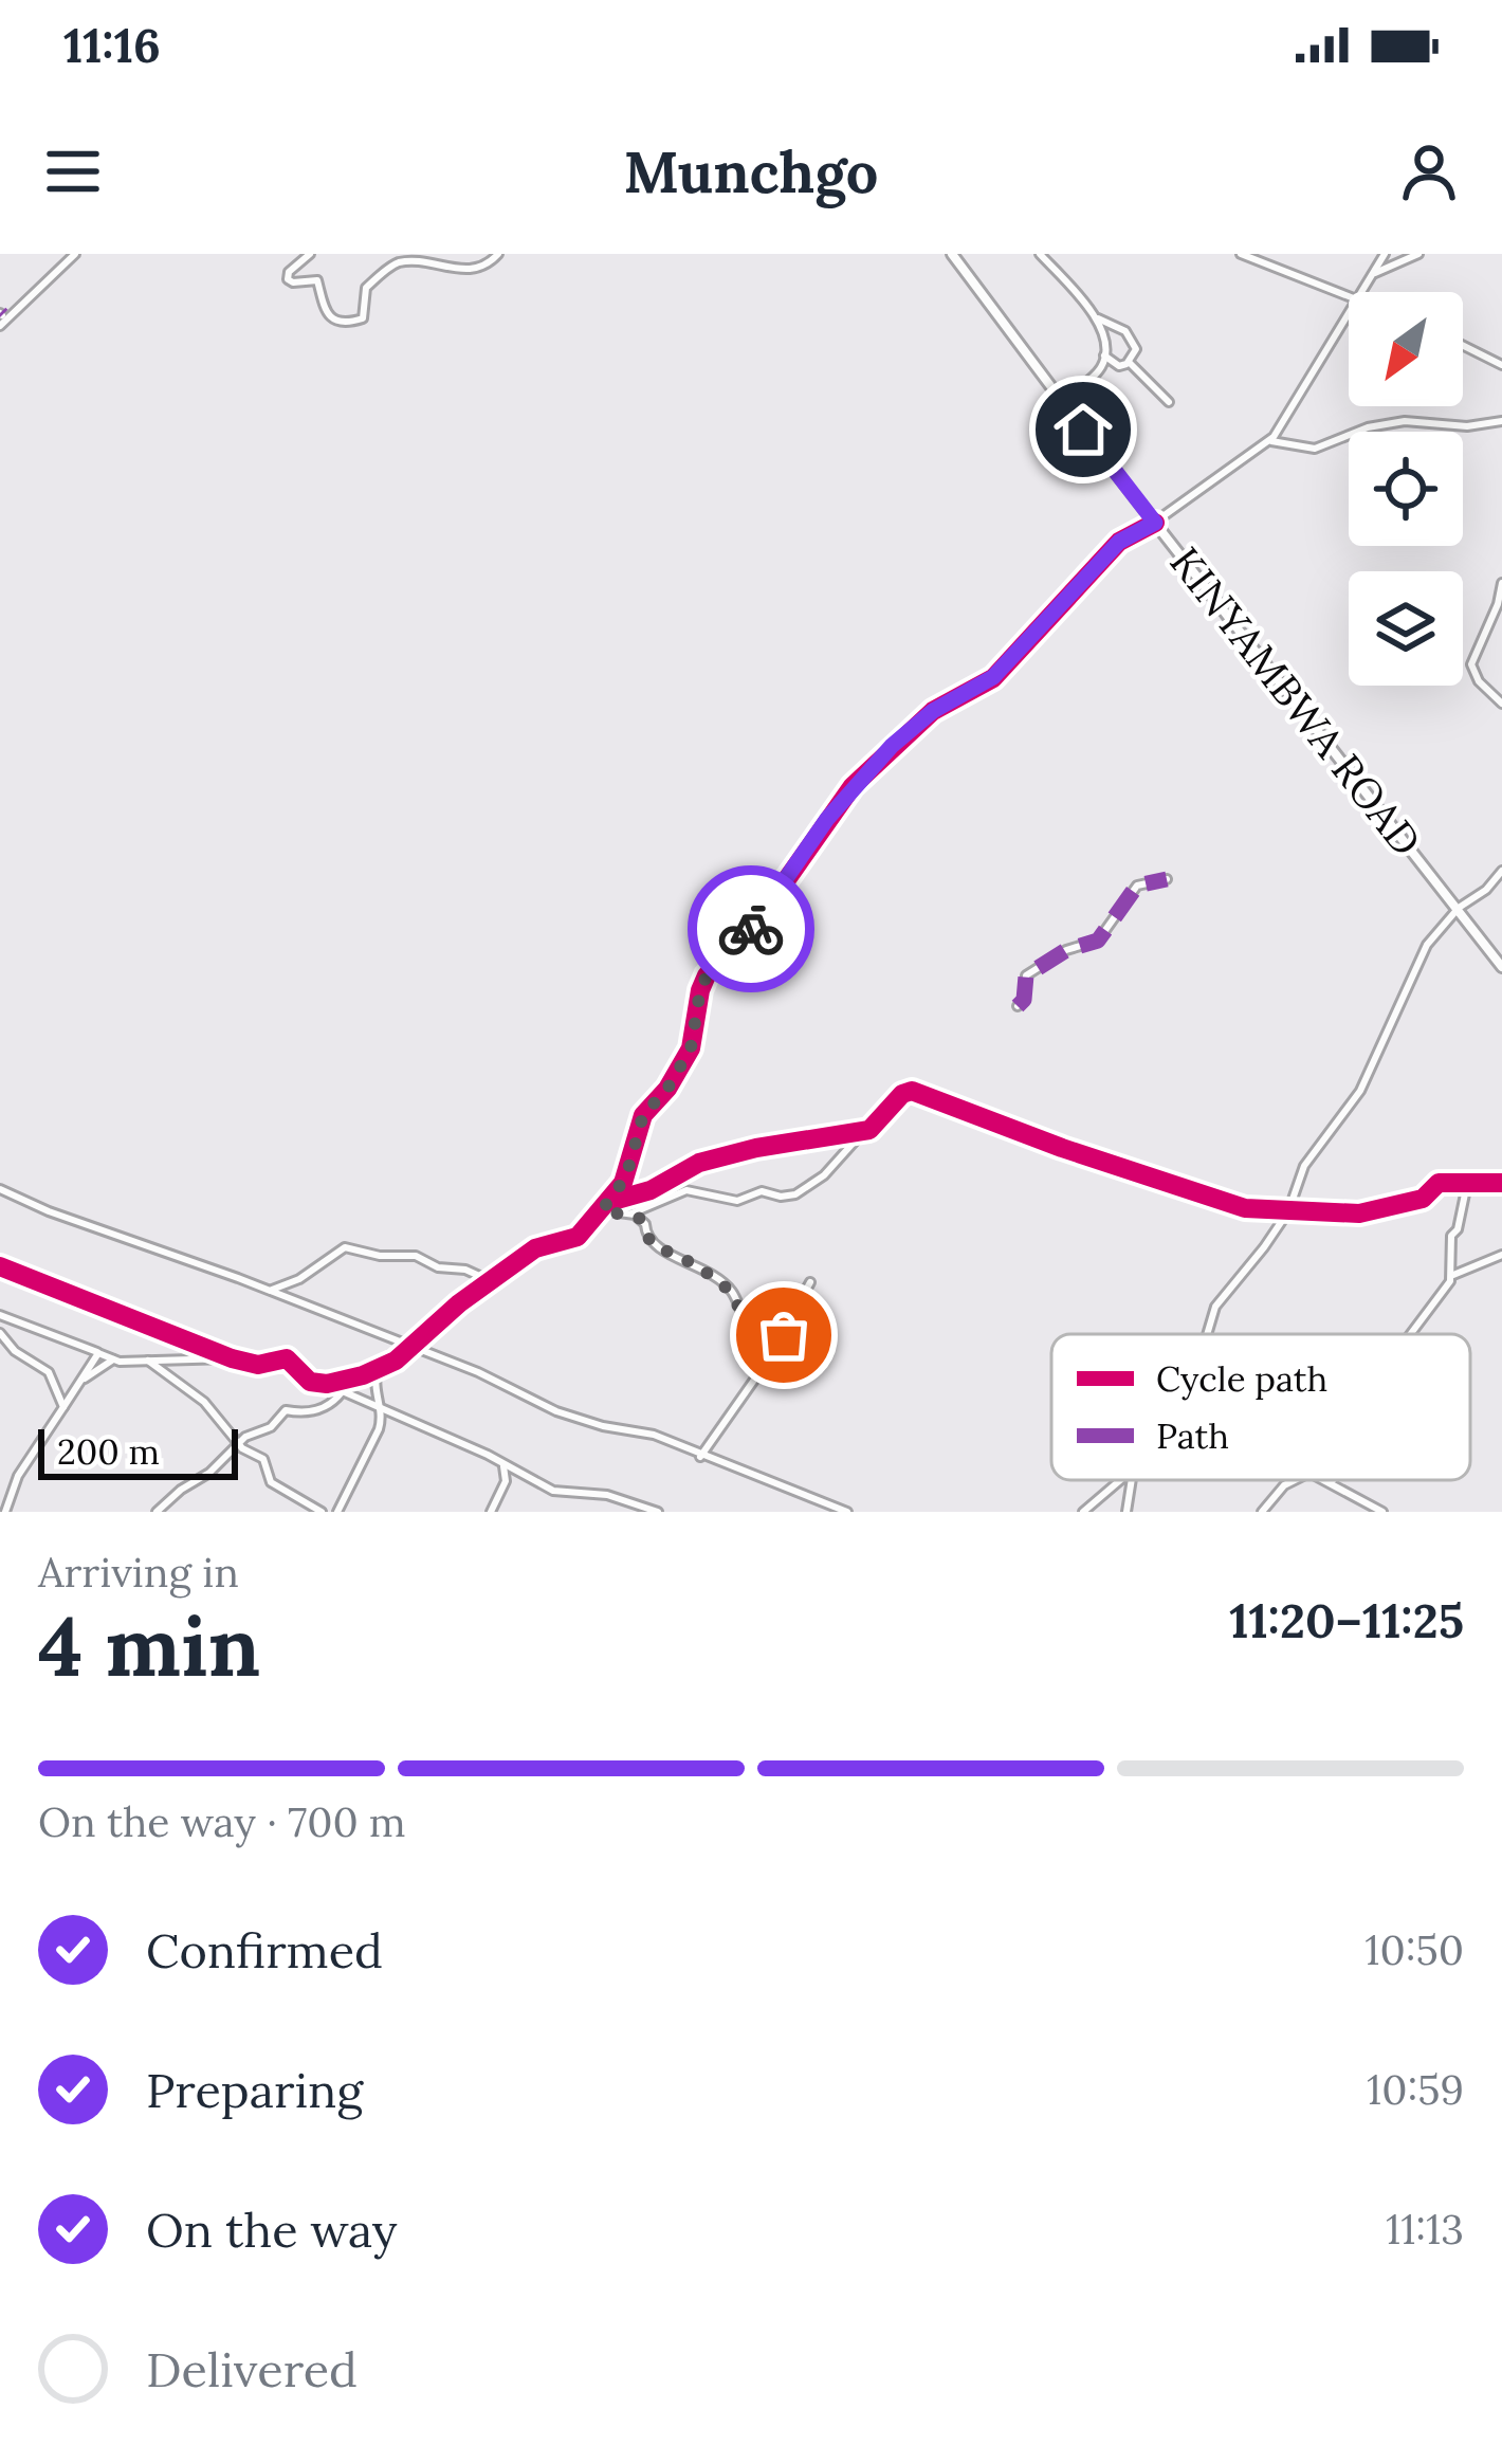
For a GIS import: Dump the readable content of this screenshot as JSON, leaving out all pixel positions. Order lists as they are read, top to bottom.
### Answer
{
  "streets": {
    "street": ["KINYAMBWA ROAD"]
  },
  "legend": ["Cycle path", "Path"],
  "scale_bar": "200 m",
  "north": "bottom left",
  "page": {
    "status": "11:16",
    "header": "Munchgo",
    "scale": "200 m",
    "heading": ["4 min", "Arriving in", "11:20–11:25"],
    "bar": "On the way · 700 m",
    "list": [
      ["Confirmed", "10:50"],
      ["Preparing", "10:59"],
      ["On the way", "11:13"],
      "Delivered"
    ]
  }
}
